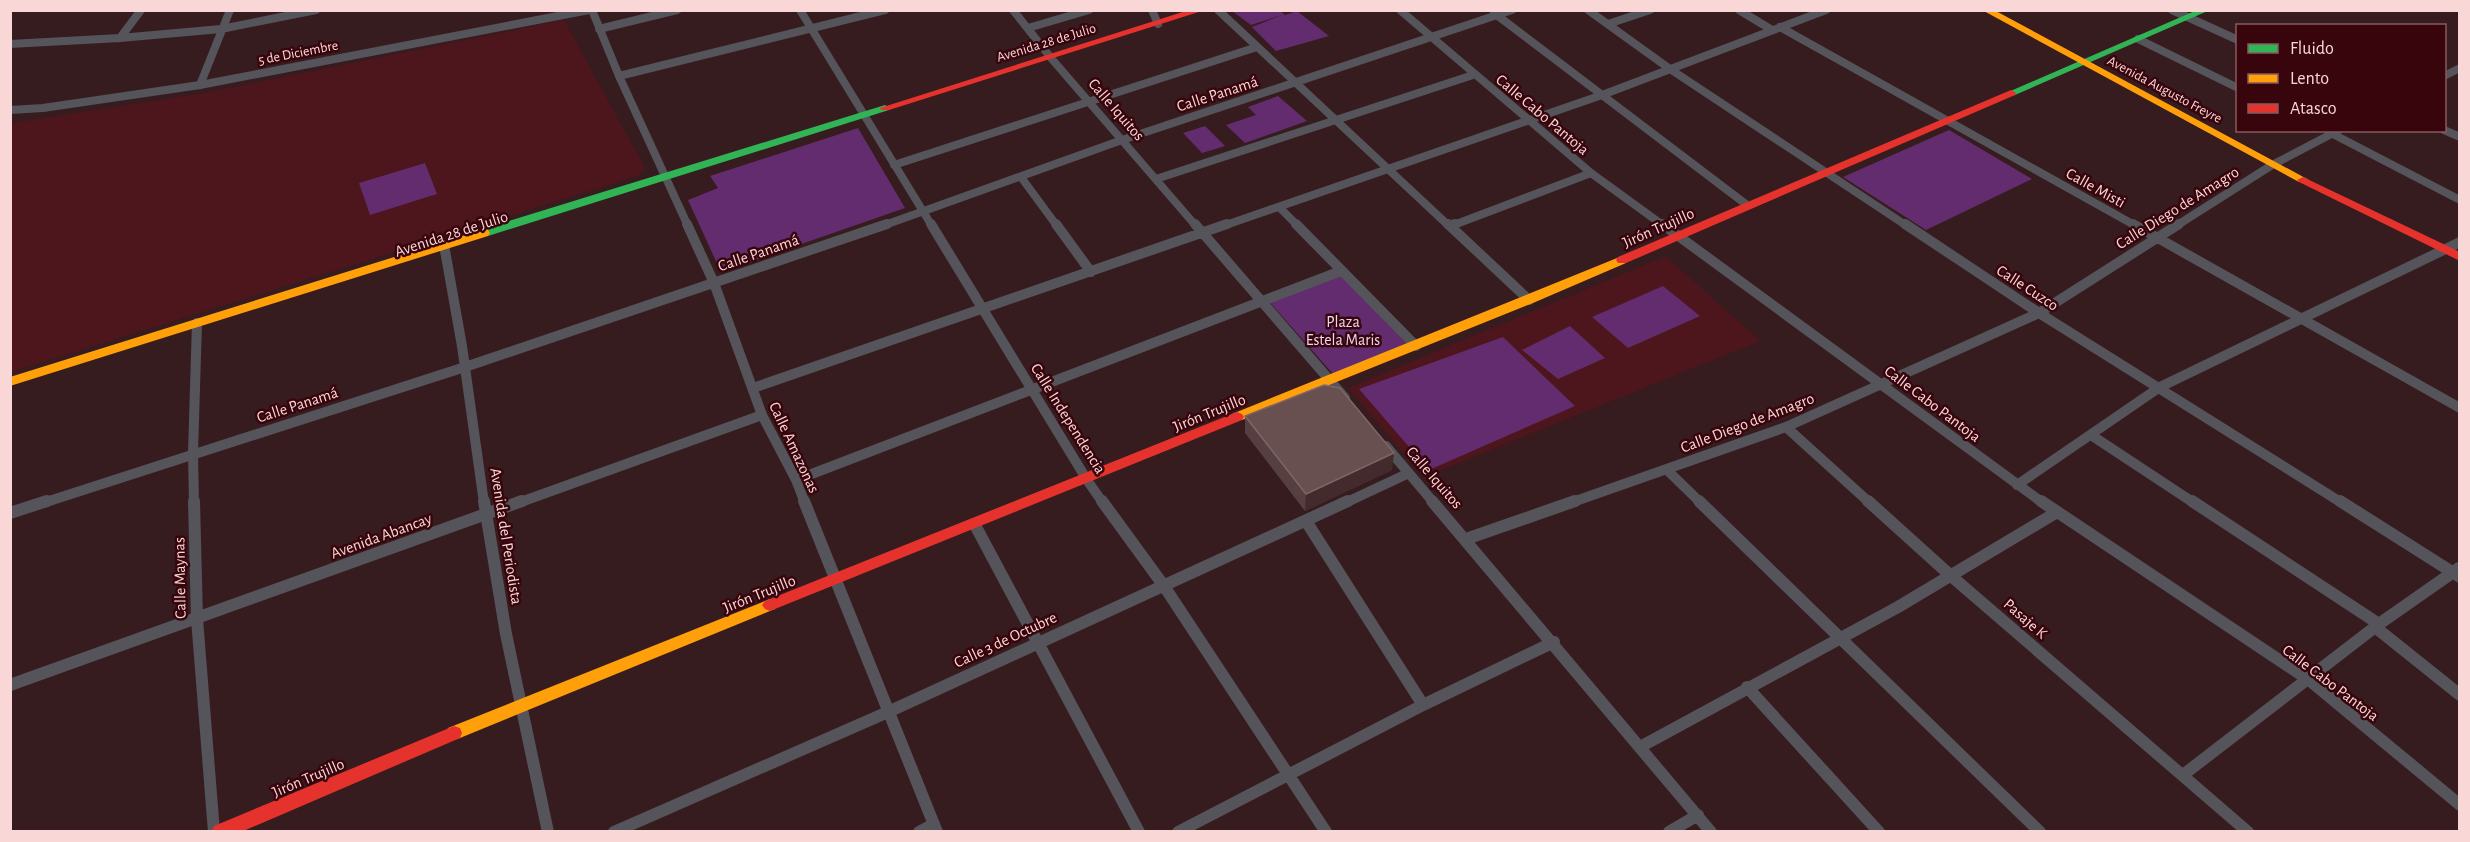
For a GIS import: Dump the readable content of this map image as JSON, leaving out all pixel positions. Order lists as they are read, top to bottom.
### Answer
{
  "streets": {
    "street": [
      "Avenida 28 de Julio",
      "5 de Diciembre",
      "Avenida Augusto Freyre",
      "Calle Panamá",
      "Calle Iquitos",
      "Calle Cabo Pantoja",
      "Calle Misti",
      "Calle Diego de Amagro",
      "Jirón Trujillo",
      "Calle Cuzco",
      "Calle Independencia",
      "Calle Amazonas",
      "Avenida Abancay",
      "Avenida del Periodista",
      "Calle Maynas",
      "Pasaje K",
      "Calle 3 de Octubre"
    ]
  },
  "crossings": [
    ["Avenida 28 de Julio", "Calle Iquitos"],
    ["Avenida 28 de Julio", "Calle Independencia"],
    ["Avenida 28 de Julio", "Calle Amazonas"],
    ["Avenida 28 de Julio", "Avenida del Periodista"],
    ["Avenida 28 de Julio", "Calle Maynas"],
    ["5 de Diciembre", "Calle Amazonas"],
    ["Avenida Augusto Freyre", "Calle Diego de Amagro"],
    ["Avenida Augusto Freyre", "Jirón Trujillo"],
    ["Calle Panamá", "Calle Iquitos"],
    ["Calle Panamá", "Calle Cabo Pantoja"],
    ["Calle Panamá", "Calle Independencia"],
    ["Calle Panamá", "Calle Amazonas"],
    ["Calle Panamá", "Avenida del Periodista"],
    ["Calle Panamá", "Calle Maynas"],
    ["Calle Iquitos", "Calle Diego de Amagro"],
    ["Calle Iquitos", "Jirón Trujillo"],
    ["Calle Iquitos", "Calle 3 de Octubre"],
    ["Calle Cabo Pantoja", "Calle Diego de Amagro"],
    ["Calle Cabo Pantoja", "Jirón Trujillo"],
    ["Calle Misti", "Calle Diego de Amagro"],
    ["Calle Misti", "Jirón Trujillo"],
    ["Calle Diego de Amagro", "Calle Cuzco"],
    ["Calle Diego de Amagro", "Pasaje K"],
    ["Jirón Trujillo", "Calle Cuzco"],
    ["Jirón Trujillo", "Calle Independencia"],
    ["Jirón Trujillo", "Calle Amazonas"],
    ["Jirón Trujillo", "Avenida del Periodista"],
    ["Calle Independencia", "Calle 3 de Octubre"],
    ["Calle Amazonas", "Avenida Abancay"],
    ["Calle Amazonas", "Calle 3 de Octubre"],
    ["Avenida Abancay", "Avenida del Periodista"],
    ["Avenida Abancay", "Calle Maynas"]
  ],
  "parks": ["Plaza Estela Maris"],
  "legend": ["Fluido", "Lento", "Atasco"]
}
